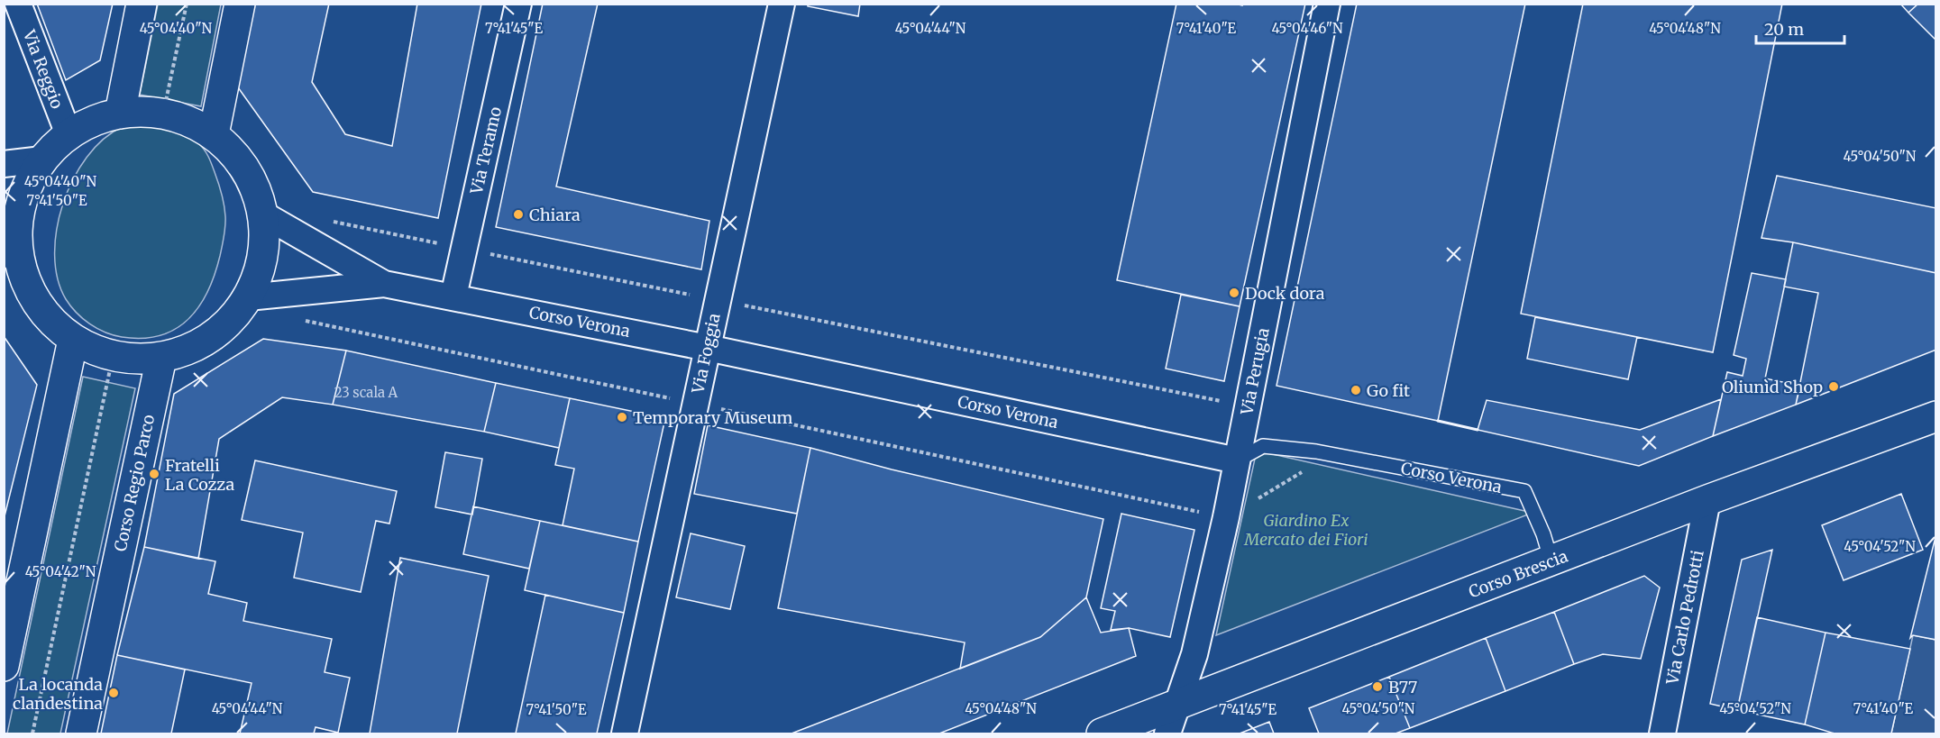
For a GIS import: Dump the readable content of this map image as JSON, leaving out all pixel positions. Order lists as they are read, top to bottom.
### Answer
{
  "streets": {
    "street": [
      "Via Reggio",
      "Via Teramo",
      "Corso Verona",
      "Via Foggia",
      "Via Perugia",
      "Corso Regio Parco",
      "Corso Brescia",
      "Via Carlo Pedrotti"
    ]
  },
  "crossings": [
    ["Via Teramo", "Corso Verona"],
    ["Corso Verona", "Via Foggia"],
    ["Corso Verona", "Via Perugia"],
    ["Corso Verona", "Corso Brescia"],
    ["Via Perugia", "Corso Brescia"],
    ["Corso Brescia", "Via Carlo Pedrotti"]
  ],
  "parks": ["Giardino Ex Mercato dei Fiori"],
  "places": [
    "Chiara",
    "Dock dora",
    "Oliunìd Shop",
    "Go fit",
    "Temporary Museum",
    "Fratelli La Cozza",
    "B77",
    "La locanda clandestina"
  ],
  "house_numbers": ["23 scala A"],
  "scale_bar": "20 m",
  "coordinates": [
    "7°41'45\"E",
    "7°41'40\"E",
    "45°04'40\"N",
    "45°04'44\"N",
    "45°04'46\"N",
    "45°04'48\"N",
    "45°04'50\"N",
    "7°41'50\"E",
    "45°04'52\"N",
    "45°04'42\"N"
  ]
}
